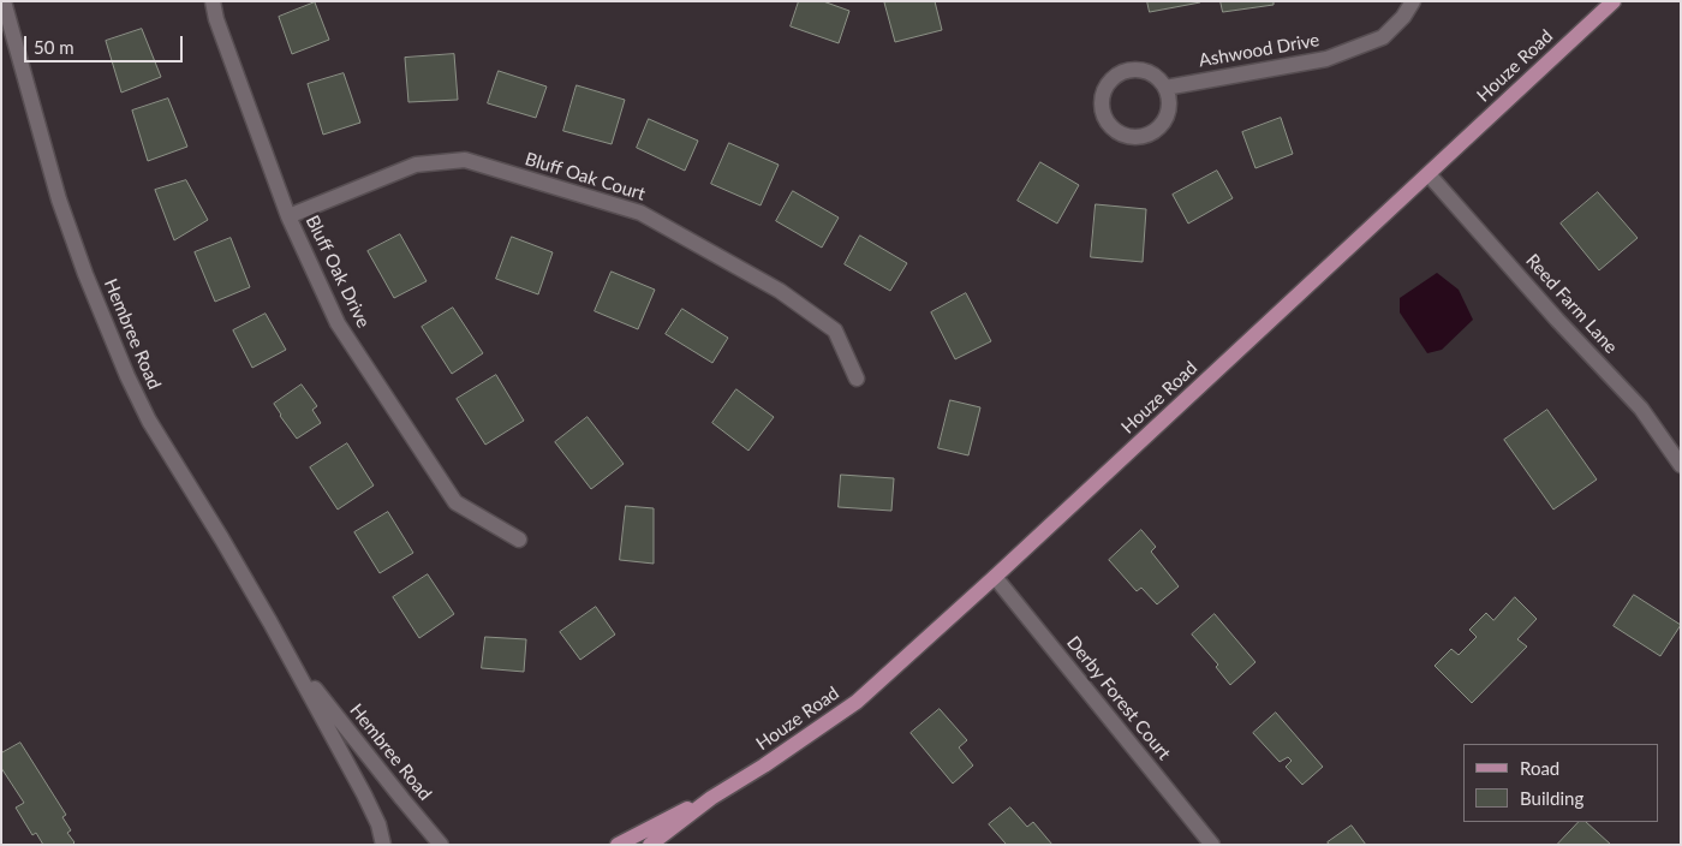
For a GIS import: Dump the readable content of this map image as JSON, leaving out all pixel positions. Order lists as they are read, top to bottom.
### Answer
{
  "streets": {
    "main road": ["Houze Road"],
    "street": [
      "Ashwood Drive",
      "Bluff Oak Court",
      "Bluff Oak Drive",
      "Reed Farm Lane",
      "Hembree Road",
      "Derby Forest Court"
    ]
  },
  "crossings": [
    ["Houze Road", "Reed Farm Lane"],
    ["Houze Road", "Derby Forest Court"],
    ["Bluff Oak Court", "Bluff Oak Drive"]
  ],
  "legend": ["Road", "Building"],
  "scale_bar": "50 m"
}
